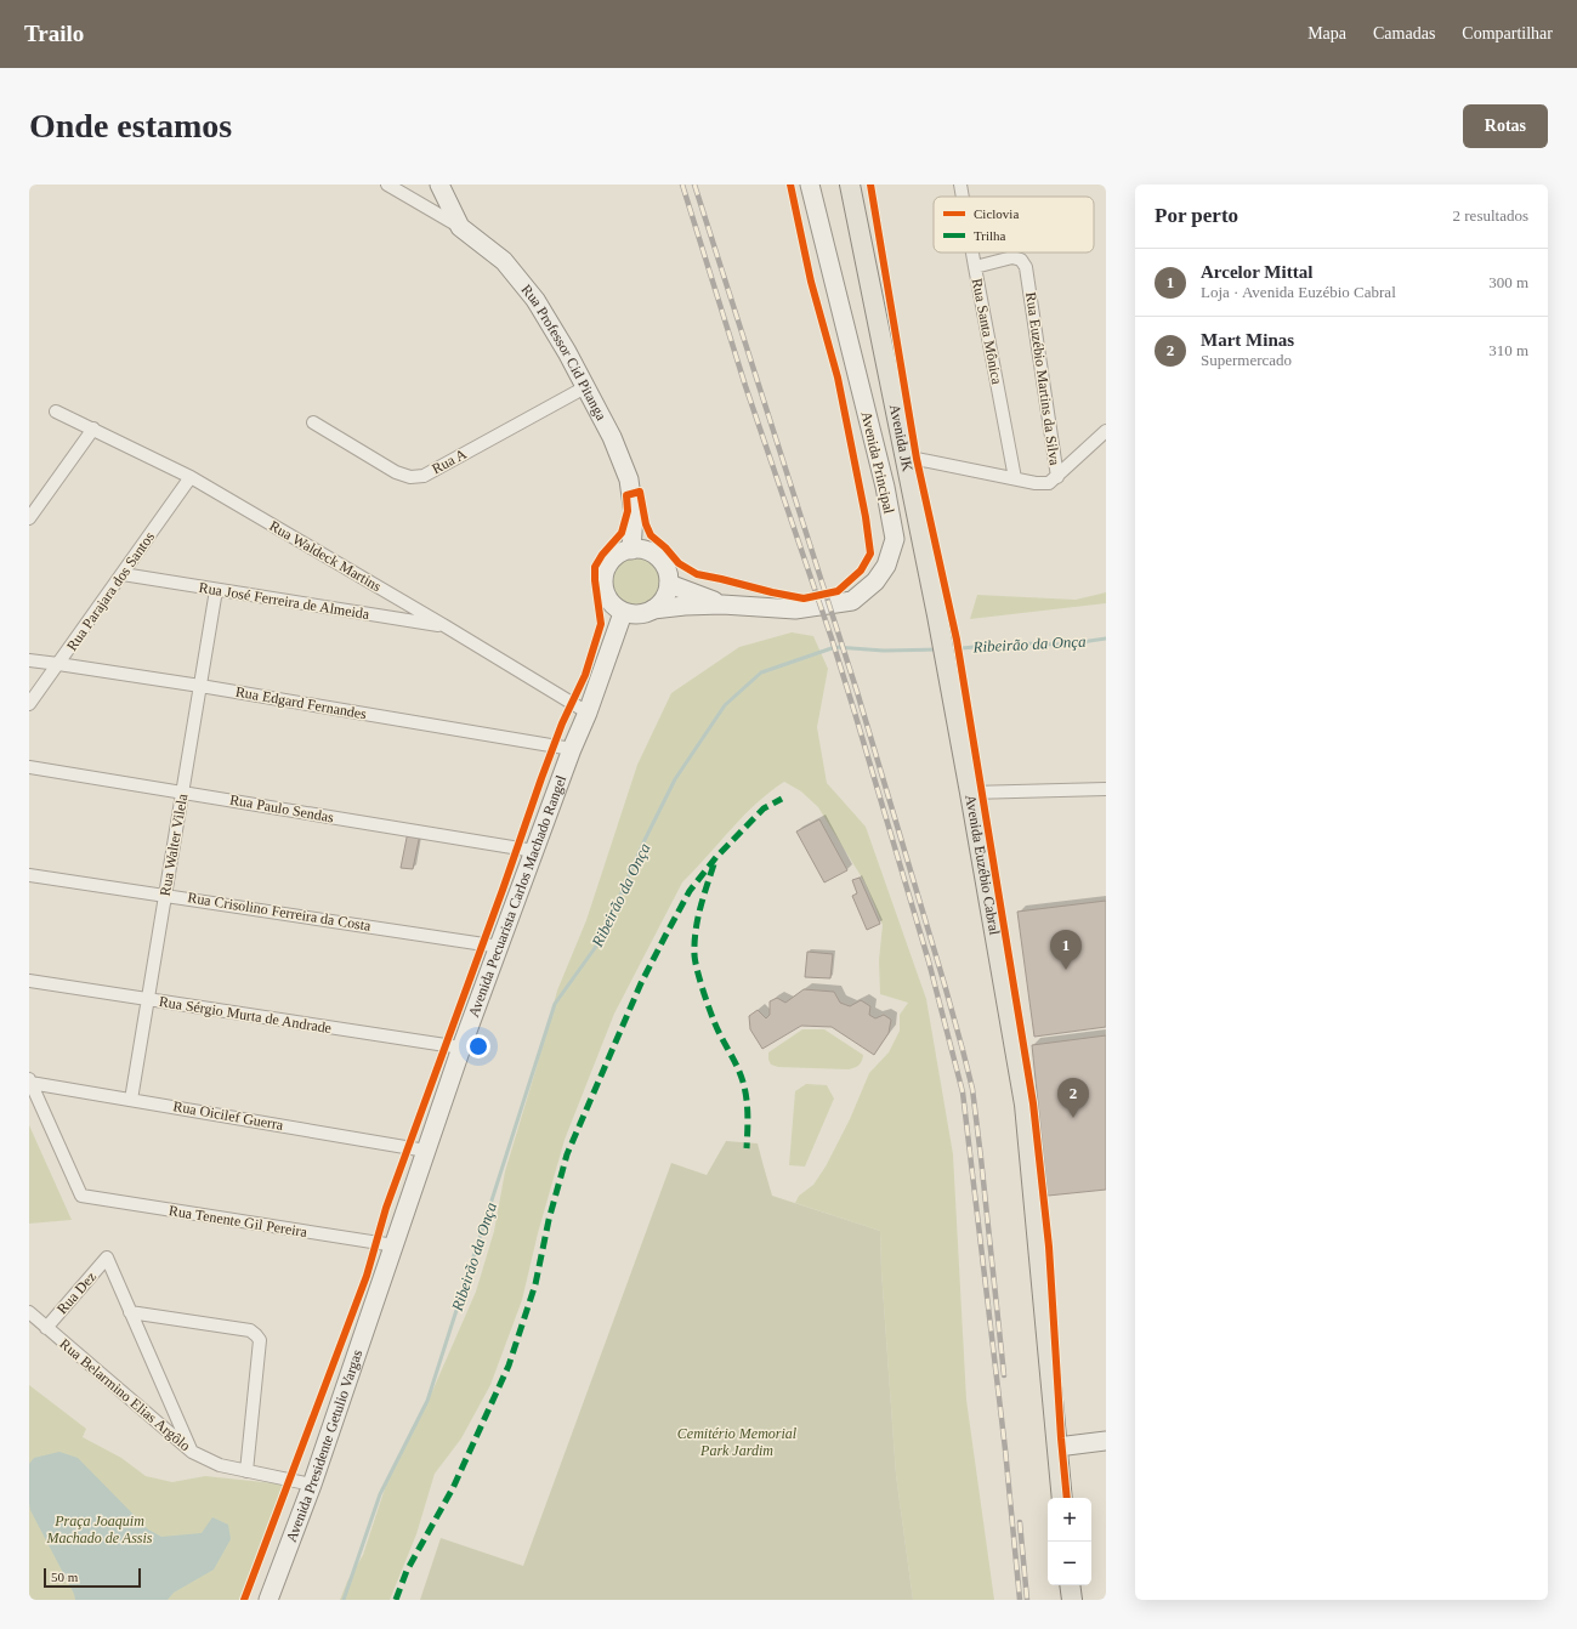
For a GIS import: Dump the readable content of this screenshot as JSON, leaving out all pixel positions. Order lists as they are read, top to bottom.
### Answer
{
  "streets": {
    "main road": ["Avenida JK", "Avenida Euzébio Cabral"],
    "street": [
      "Rua Santa Mônica",
      "Rua Professor Cid Pitanga",
      "Rua Euzébio Martins da Silva",
      "Rua A",
      "Avenida Principal",
      "Rua Waldeck Martins",
      "Rua Parajara dos Santos",
      "Rua José Ferreira de Almeida",
      "Rua Edgard Fernandes",
      "Rua Paulo Sendas",
      "Rua Walter Vilela",
      "Avenida Pecuarista Carlos Machado Rangel",
      "Rua Crisolino Ferreira da Costa",
      "Rua Sérgio Murta de Andrade",
      "Rua Oicilef Guerra",
      "Rua Tenente Gil Pereira",
      "Rua Dez",
      "Rua Belarmino Elias Argôlo",
      "Avenida Presidente Getulio Vargas"
    ]
  },
  "crossings": [
    ["Rua Santa Mônica", "Rua Euzébio Martins da Silva"],
    ["Rua Professor Cid Pitanga", "Rua A"],
    ["Rua Professor Cid Pitanga", "Avenida Principal"],
    ["Rua Professor Cid Pitanga", "Avenida Pecuarista Carlos Machado Rangel"],
    ["Rua Euzébio Martins da Silva", "Avenida JK"],
    ["Avenida JK", "Avenida Euzébio Cabral"],
    ["Avenida Principal", "Avenida Pecuarista Carlos Machado Rangel"],
    ["Rua Waldeck Martins", "Rua Parajara dos Santos"],
    ["Rua Waldeck Martins", "Rua José Ferreira de Almeida"],
    ["Rua Waldeck Martins", "Avenida Pecuarista Carlos Machado Rangel"],
    ["Rua Parajara dos Santos", "Rua José Ferreira de Almeida"],
    ["Rua Parajara dos Santos", "Rua Edgard Fernandes"],
    ["Rua José Ferreira de Almeida", "Rua Walter Vilela"],
    ["Rua Edgard Fernandes", "Rua Walter Vilela"],
    ["Rua Edgard Fernandes", "Avenida Pecuarista Carlos Machado Rangel"],
    ["Rua Paulo Sendas", "Rua Walter Vilela"],
    ["Rua Paulo Sendas", "Avenida Pecuarista Carlos Machado Rangel"],
    ["Rua Walter Vilela", "Rua Crisolino Ferreira da Costa"],
    ["Rua Walter Vilela", "Rua Sérgio Murta de Andrade"],
    ["Rua Walter Vilela", "Rua Oicilef Guerra"],
    ["Avenida Pecuarista Carlos Machado Rangel", "Rua Crisolino Ferreira da Costa"],
    ["Avenida Pecuarista Carlos Machado Rangel", "Rua Sérgio Murta de Andrade"],
    ["Avenida Pecuarista Carlos Machado Rangel", "Rua Oicilef Guerra"],
    ["Avenida Pecuarista Carlos Machado Rangel", "Rua Tenente Gil Pereira"],
    ["Avenida Pecuarista Carlos Machado Rangel", "Avenida Presidente Getulio Vargas"],
    ["Rua Oicilef Guerra", "Rua Tenente Gil Pereira"],
    ["Rua Dez", "Rua Belarmino Elias Argôlo"],
    ["Rua Belarmino Elias Argôlo", "Avenida Presidente Getulio Vargas"]
  ],
  "water": ["Ribeirão da Onça"],
  "parks": ["Cemitério Memorial Park Jardim", "Praça Joaquim Machado de Assis"],
  "legend": ["Ciclovia", "Trilha"],
  "scale_bar": "50 m",
  "page": {
    "header": "Trailo",
    "nav": ["Mapa", "Camadas", "Compartilhar"],
    "buttons": "Rotas",
    "title": "Onde estamos",
    "heading": ["Por perto", "2 resultados"],
    "list": [
      {
        "mark": "1",
        "name": "Arcelor Mittal",
        "note": "Loja · Avenida Euzébio Cabral",
        "value": "300 m"
      },
      {
        "mark": "2",
        "name": "Mart Minas",
        "note": "Supermercado",
        "value": "310 m"
      }
    ],
    "pins": ["1", "2"],
    "map_buttons": ["+", "−"],
    "scale": "50 m"
  }
}
